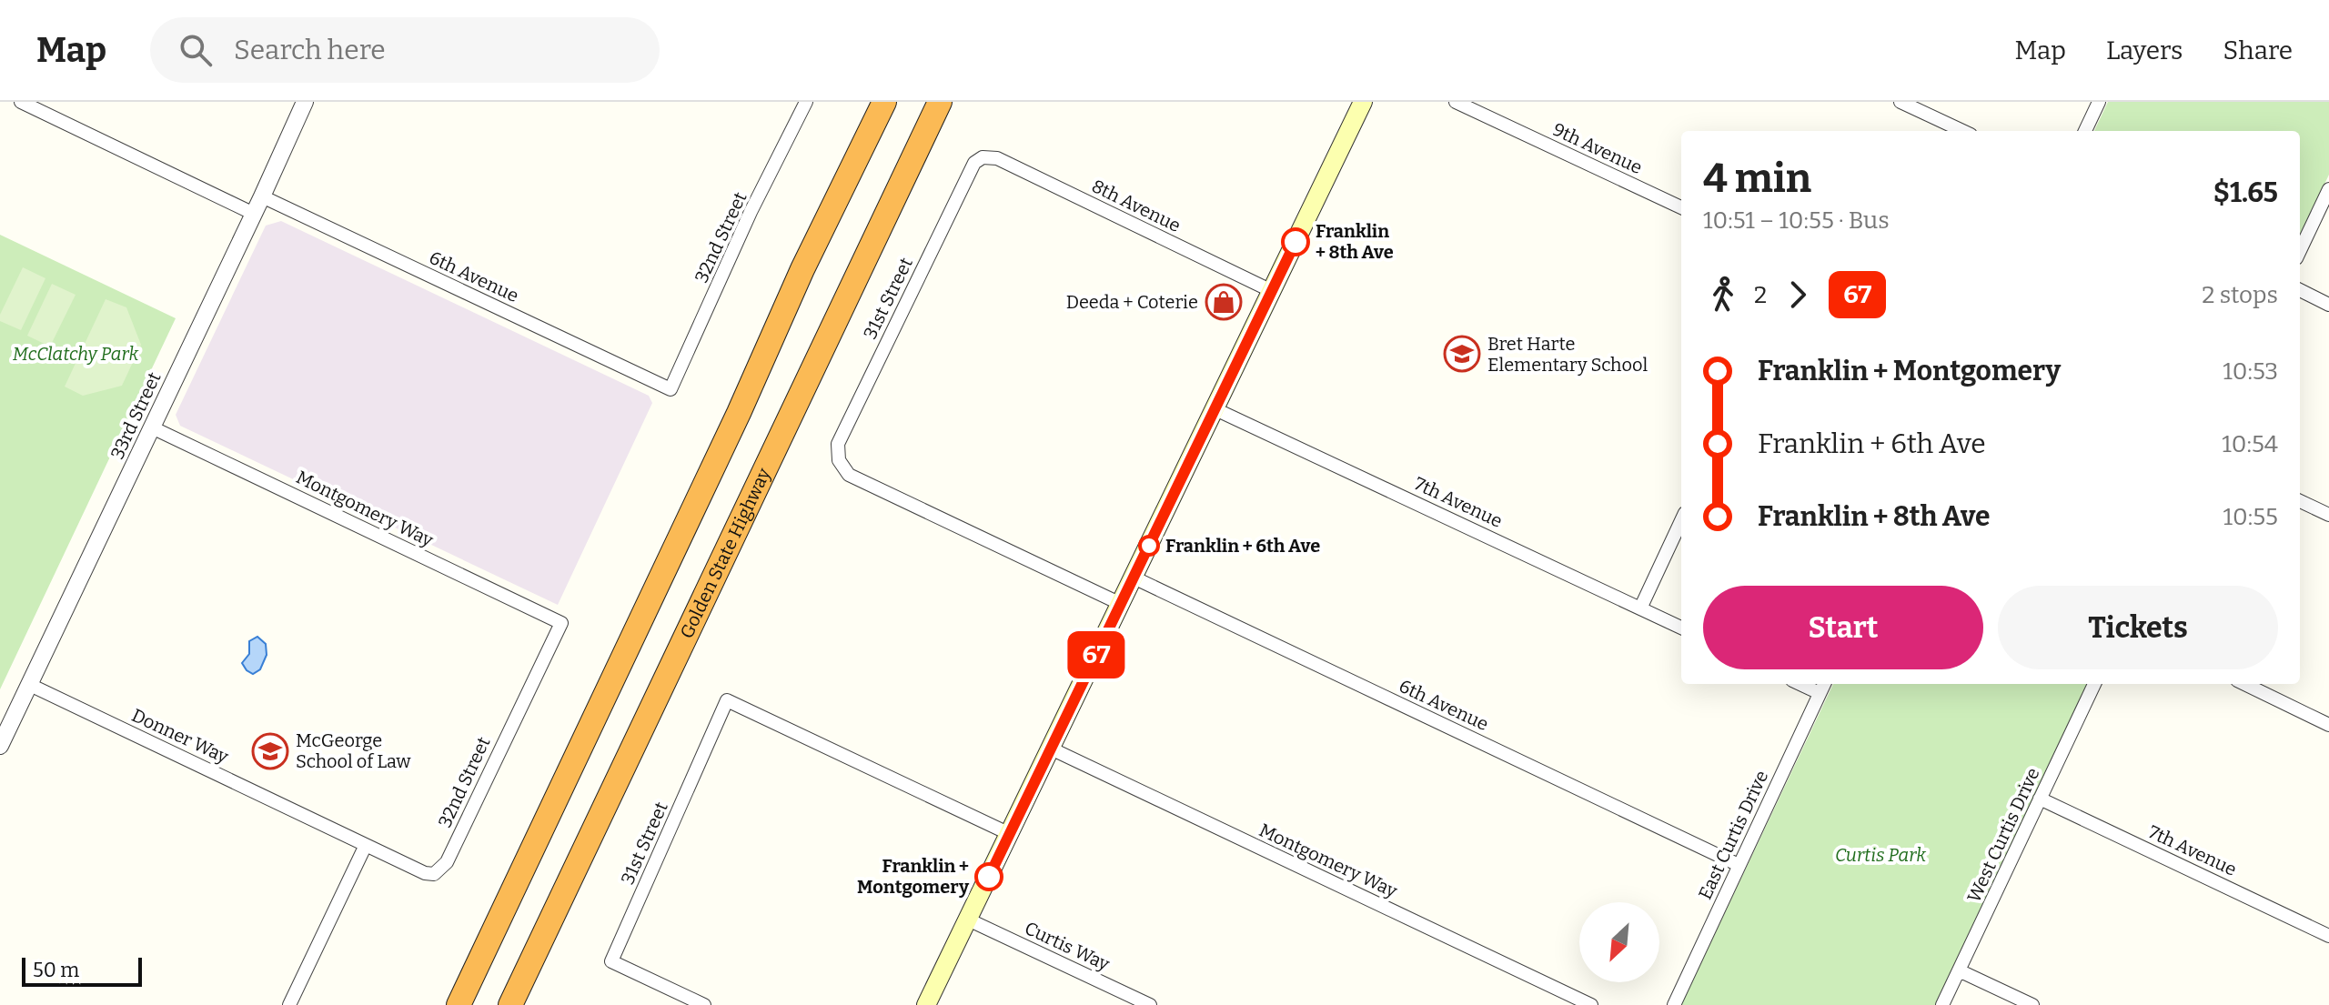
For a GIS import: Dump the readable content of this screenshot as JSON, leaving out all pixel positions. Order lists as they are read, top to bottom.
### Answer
{
  "streets": {
    "highway": ["Golden State Highway"],
    "street": [
      "9th Avenue",
      "8th Avenue",
      "32nd Street",
      "6th Avenue",
      "31st Street",
      "33rd Street",
      "7th Avenue",
      "Montgomery Way",
      "Donner Way",
      "East Curtis Drive",
      "West Curtis Drive",
      "Curtis Way"
    ]
  },
  "crossings": [
    ["8th Avenue", "31st Street"],
    ["32nd Street", "6th Avenue"],
    ["32nd Street", "Montgomery Way"],
    ["32nd Street", "Donner Way"],
    ["6th Avenue", "33rd Street"],
    ["6th Avenue", "East Curtis Drive"],
    ["33rd Street", "Montgomery Way"],
    ["33rd Street", "Donner Way"],
    ["7th Avenue", "West Curtis Drive"]
  ],
  "parks": ["McClatchy Park", "Curtis Park"],
  "places": {
    "other": ["Franklin + 8th Ave", "Franklin + 6th Ave", "Franklin + Montgomery"],
    "shop": ["Deeda + Coterie"],
    "school or university": ["Bret Harte Elementary School", "McGeorge School of Law"]
  },
  "lines": ["bus line 67"],
  "scale_bar": "50 m",
  "north": "bottom left",
  "page": {
    "header": "Map",
    "search": "Search here",
    "nav": ["Map", "Layers", "Share"],
    "on_map": "67",
    "heading": ["4 min", "10:51 – 10:55 · Bus", "$1.65"],
    "legs": ["2", "67", "2 stops"],
    "list": [
      {
        "name": "Franklin + Montgomery",
        "value": "10:53"
      },
      {
        "name": "Franklin + 6th Ave",
        "value": "10:54"
      },
      {
        "name": "Franklin + 8th Ave",
        "value": "10:55"
      }
    ],
    "buttons": ["Start", "Tickets"],
    "scale": "50 m"
  }
}
